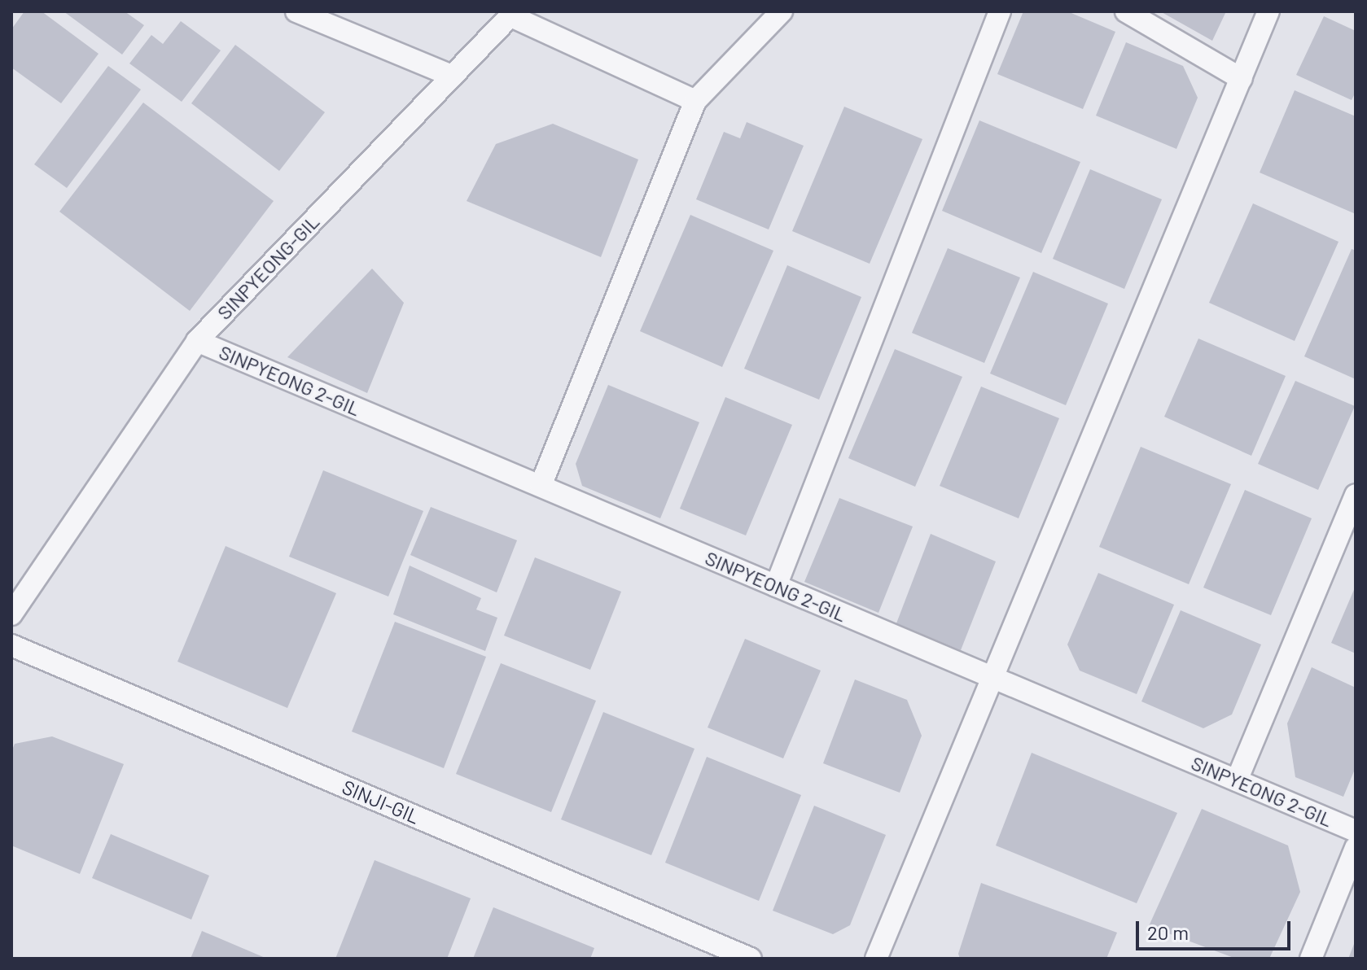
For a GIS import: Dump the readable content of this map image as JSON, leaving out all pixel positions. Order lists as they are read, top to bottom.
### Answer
{
  "streets": {
    "lane": ["SINPYEONG-GIL", "SINPYEONG 2-GIL", "SINJI-GIL"]
  },
  "crossings": [
    ["SINPYEONG-GIL", "SINPYEONG 2-GIL"]
  ],
  "scale_bar": "20 m"
}
